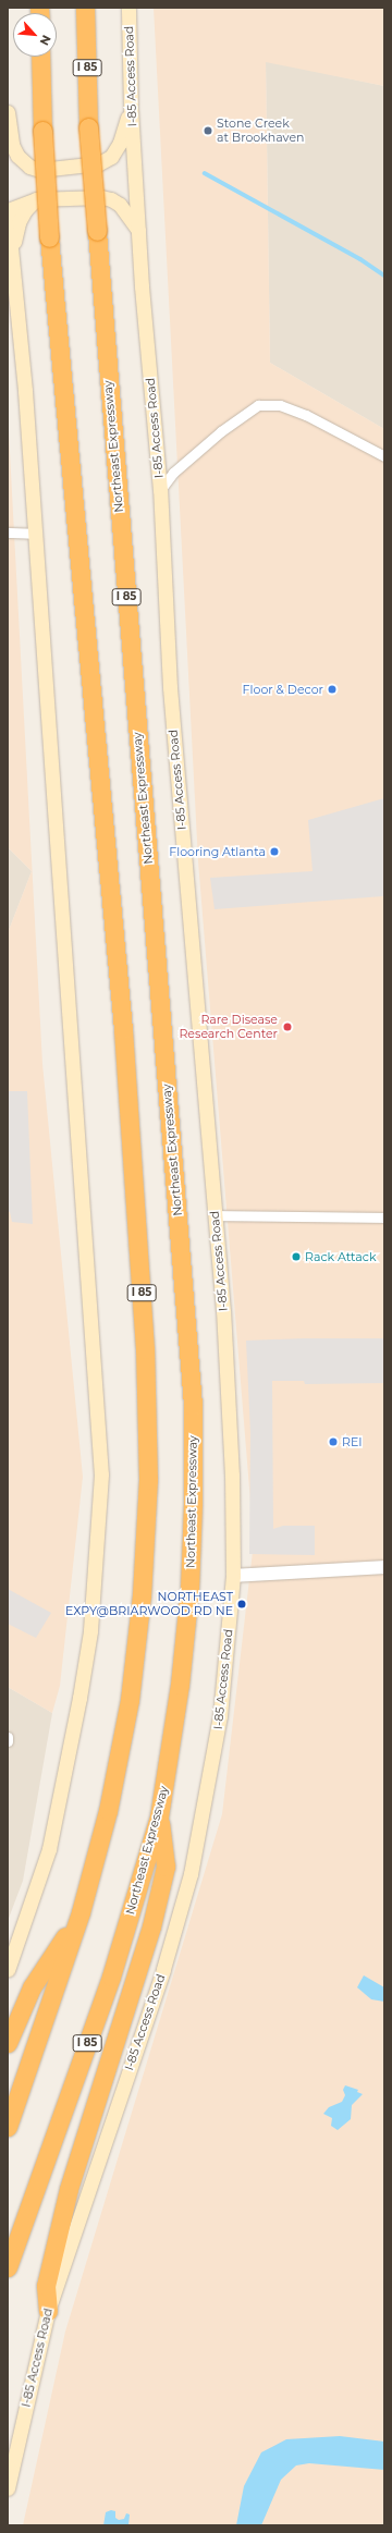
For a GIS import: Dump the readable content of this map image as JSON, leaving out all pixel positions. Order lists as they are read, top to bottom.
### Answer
{
  "streets": {
    "highway": ["I 85", "Northeast Expressway"],
    "main road": ["I-85 Access Road"]
  },
  "places": [
    "Stone Creek at Brookhaven",
    "Floor & Decor",
    "Flooring Atlanta",
    "Rare Disease Research Center",
    "Rack Attack",
    "REI",
    "NORTHEAST EXPY@BRIARWOOD RD NE"
  ],
  "north": "bottom right"
}
